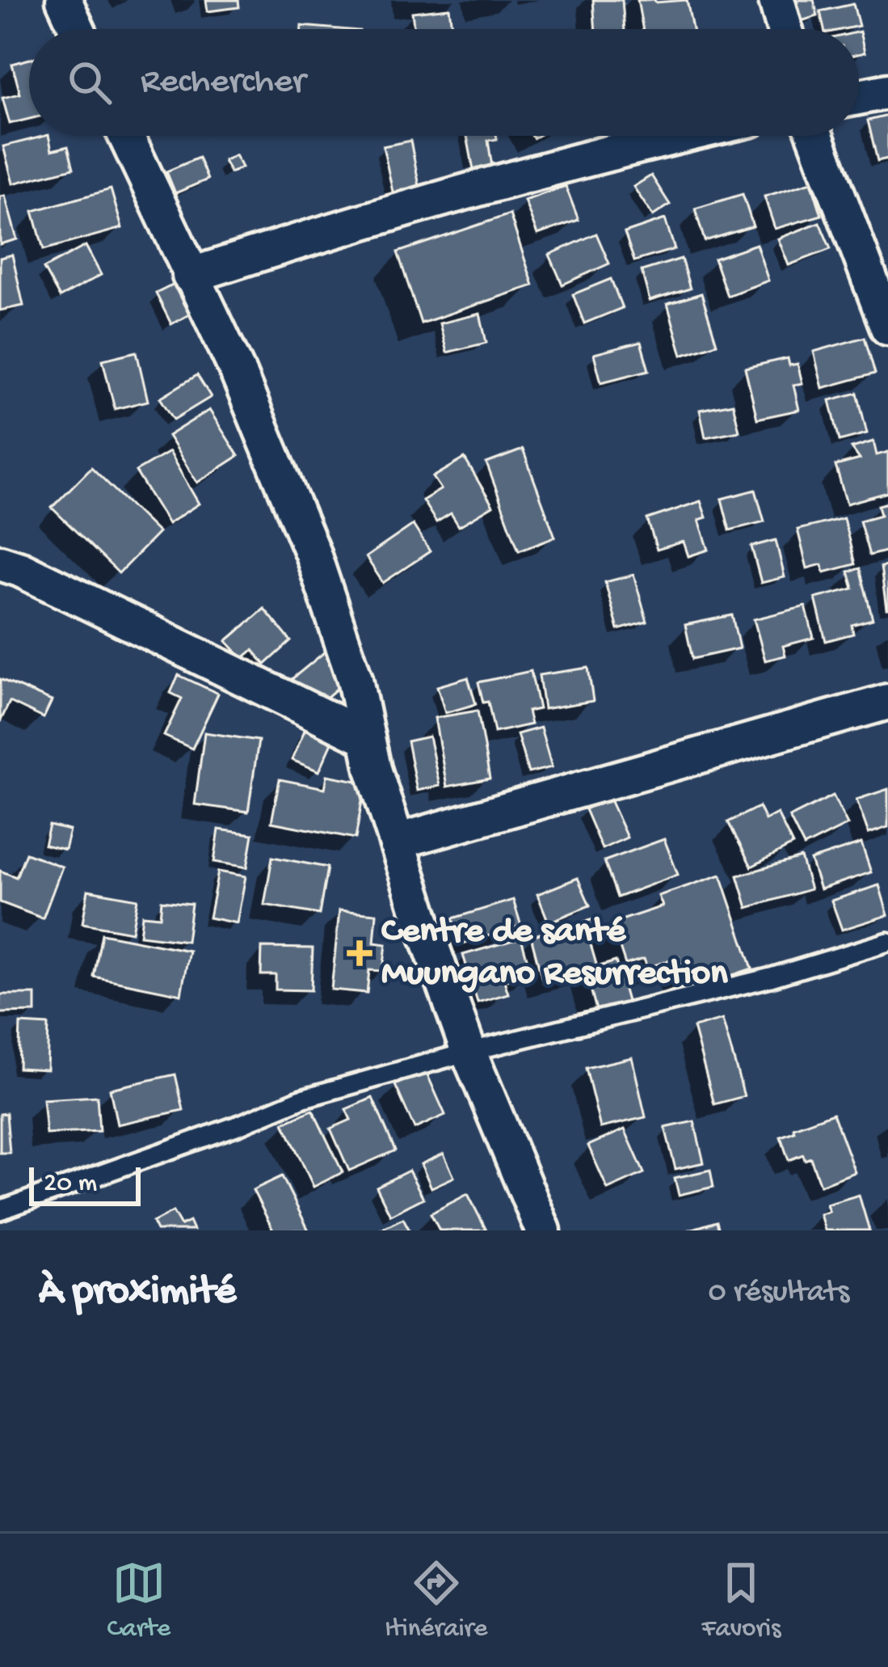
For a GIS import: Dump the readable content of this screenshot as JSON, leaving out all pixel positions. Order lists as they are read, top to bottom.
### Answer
{
  "places": {
    "health": ["Centre de santé Muungano Resurrection"]
  },
  "scale_bar": "20 m",
  "page": {
    "search": "Rechercher",
    "scale": "20 m",
    "heading": ["À proximité", "0 résultats"],
    "nav": ["Carte", "Itinéraire", "Favoris"]
  }
}
